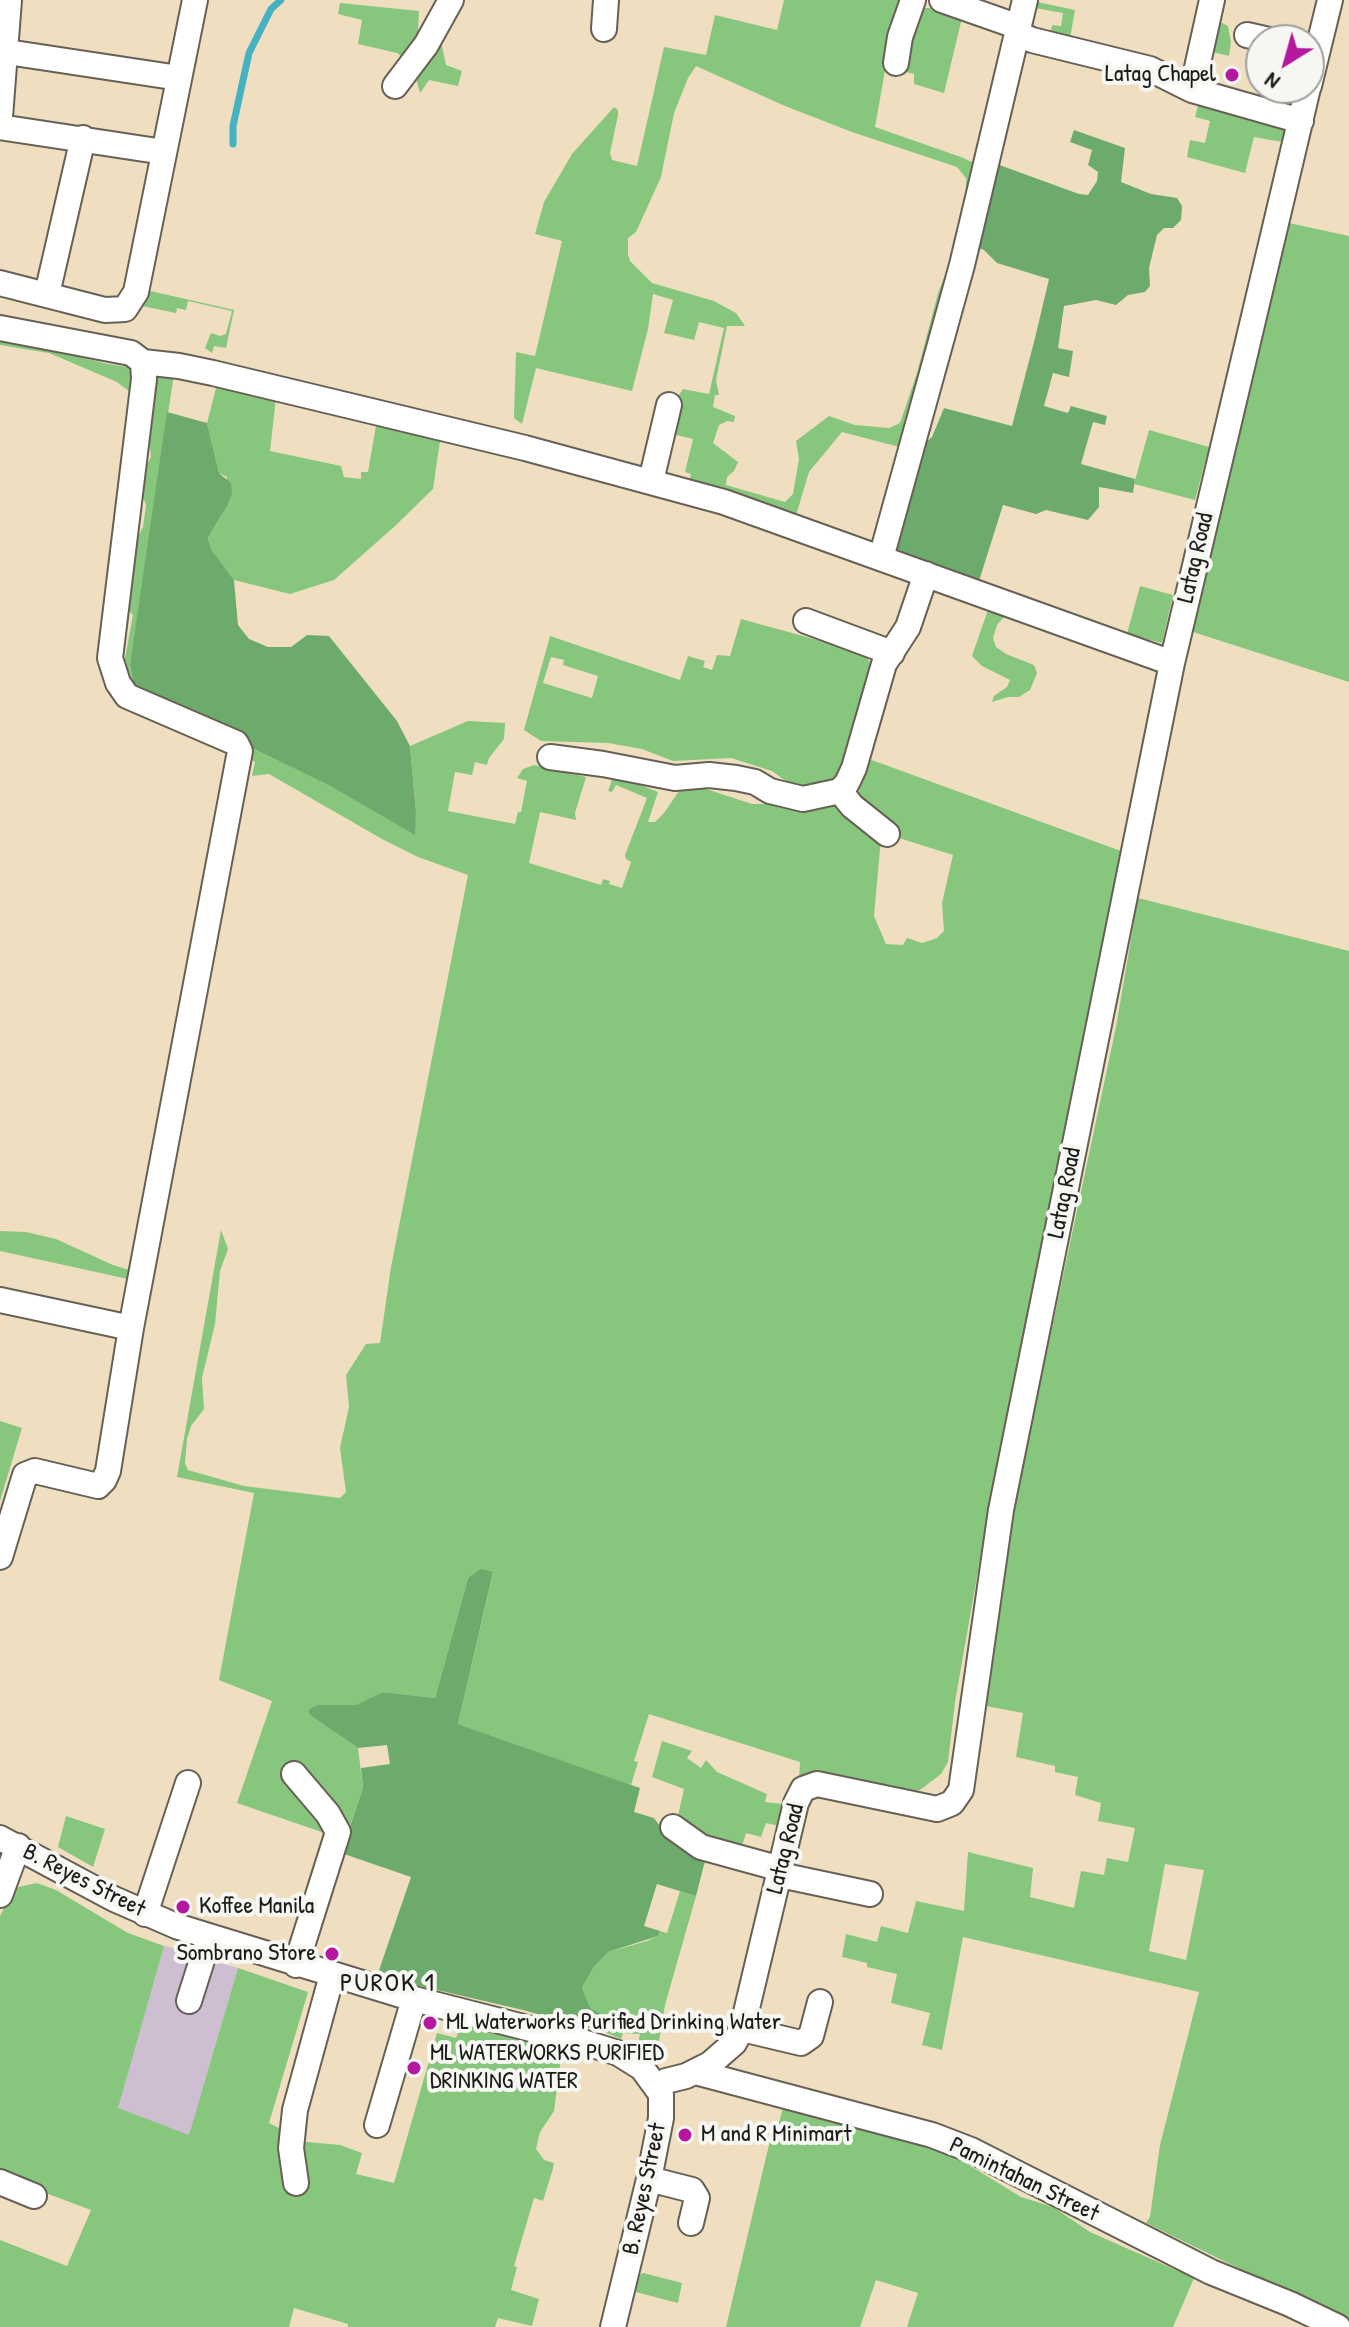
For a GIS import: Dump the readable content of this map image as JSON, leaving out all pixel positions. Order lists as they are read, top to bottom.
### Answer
{
  "streets": {
    "street": ["Latag Road", "B. Reyes Street", "Pamintahan Street"]
  },
  "crossings": [
    ["Latag Road", "B. Reyes Street"],
    ["Latag Road", "Pamintahan Street"]
  ],
  "districts": ["PUROK 1"],
  "places": [
    "Latag Chapel",
    "Koffee Manila",
    "Sombrano Store",
    "ML Waterworks Purified Drinking Water",
    "ML WATERWORKS PURIFIED DRINKING WATER",
    "M and R Minimart"
  ],
  "north": "bottom left"
}
